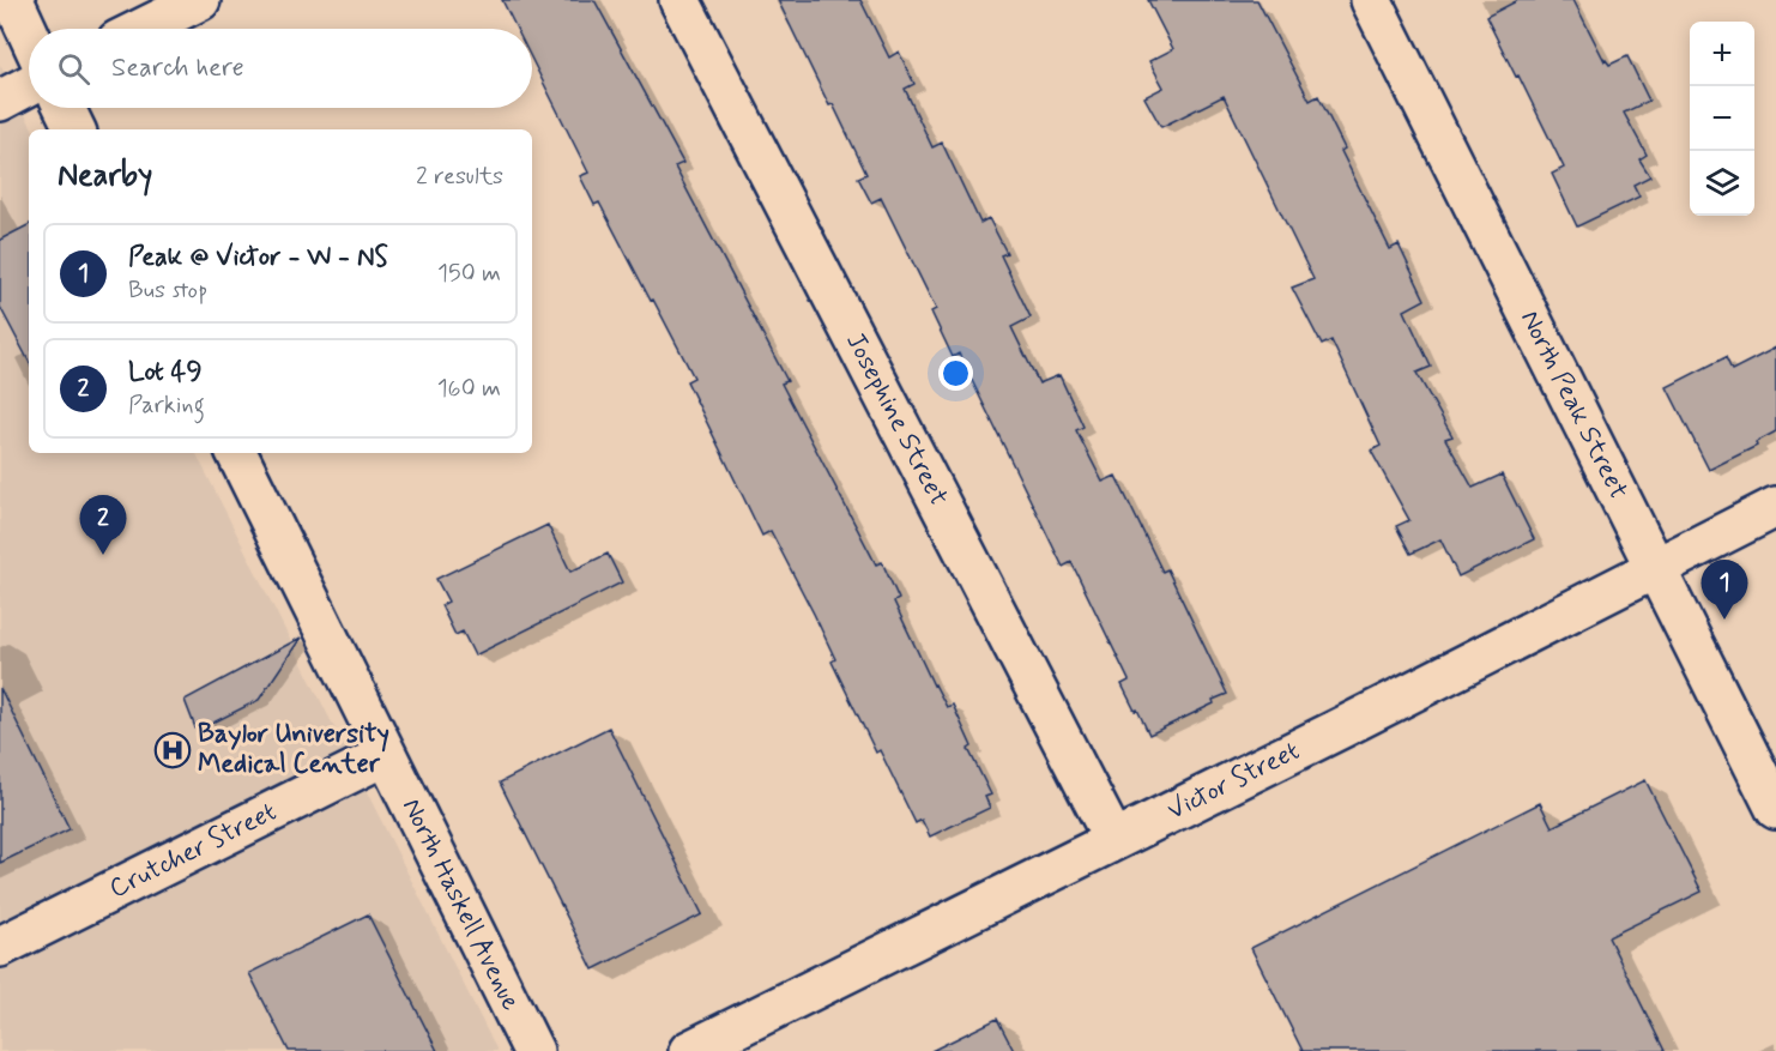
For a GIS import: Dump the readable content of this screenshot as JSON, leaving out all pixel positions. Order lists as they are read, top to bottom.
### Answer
{
  "streets": {
    "street": [
      "North Peak Street",
      "Josephine Street",
      "Victor Street",
      "Crutcher Street",
      "North Haskell Avenue"
    ]
  },
  "crossings": [
    ["North Peak Street", "Victor Street"],
    ["Josephine Street", "Victor Street"],
    ["Crutcher Street", "North Haskell Avenue"]
  ],
  "places": {
    "hospital": ["Baylor University Medical Center"]
  },
  "page": {
    "map_buttons": ["+", "−"],
    "search": "Search here",
    "heading": ["Nearby", "2 results"],
    "list": [
      {
        "mark": "1",
        "name": "Peak @ Victor - W - NS",
        "note": "Bus stop",
        "value": "150 m"
      },
      {
        "mark": "2",
        "name": "Lot 49",
        "note": "Parking",
        "value": "160 m"
      }
    ],
    "pins": ["2", "1"]
  }
}
